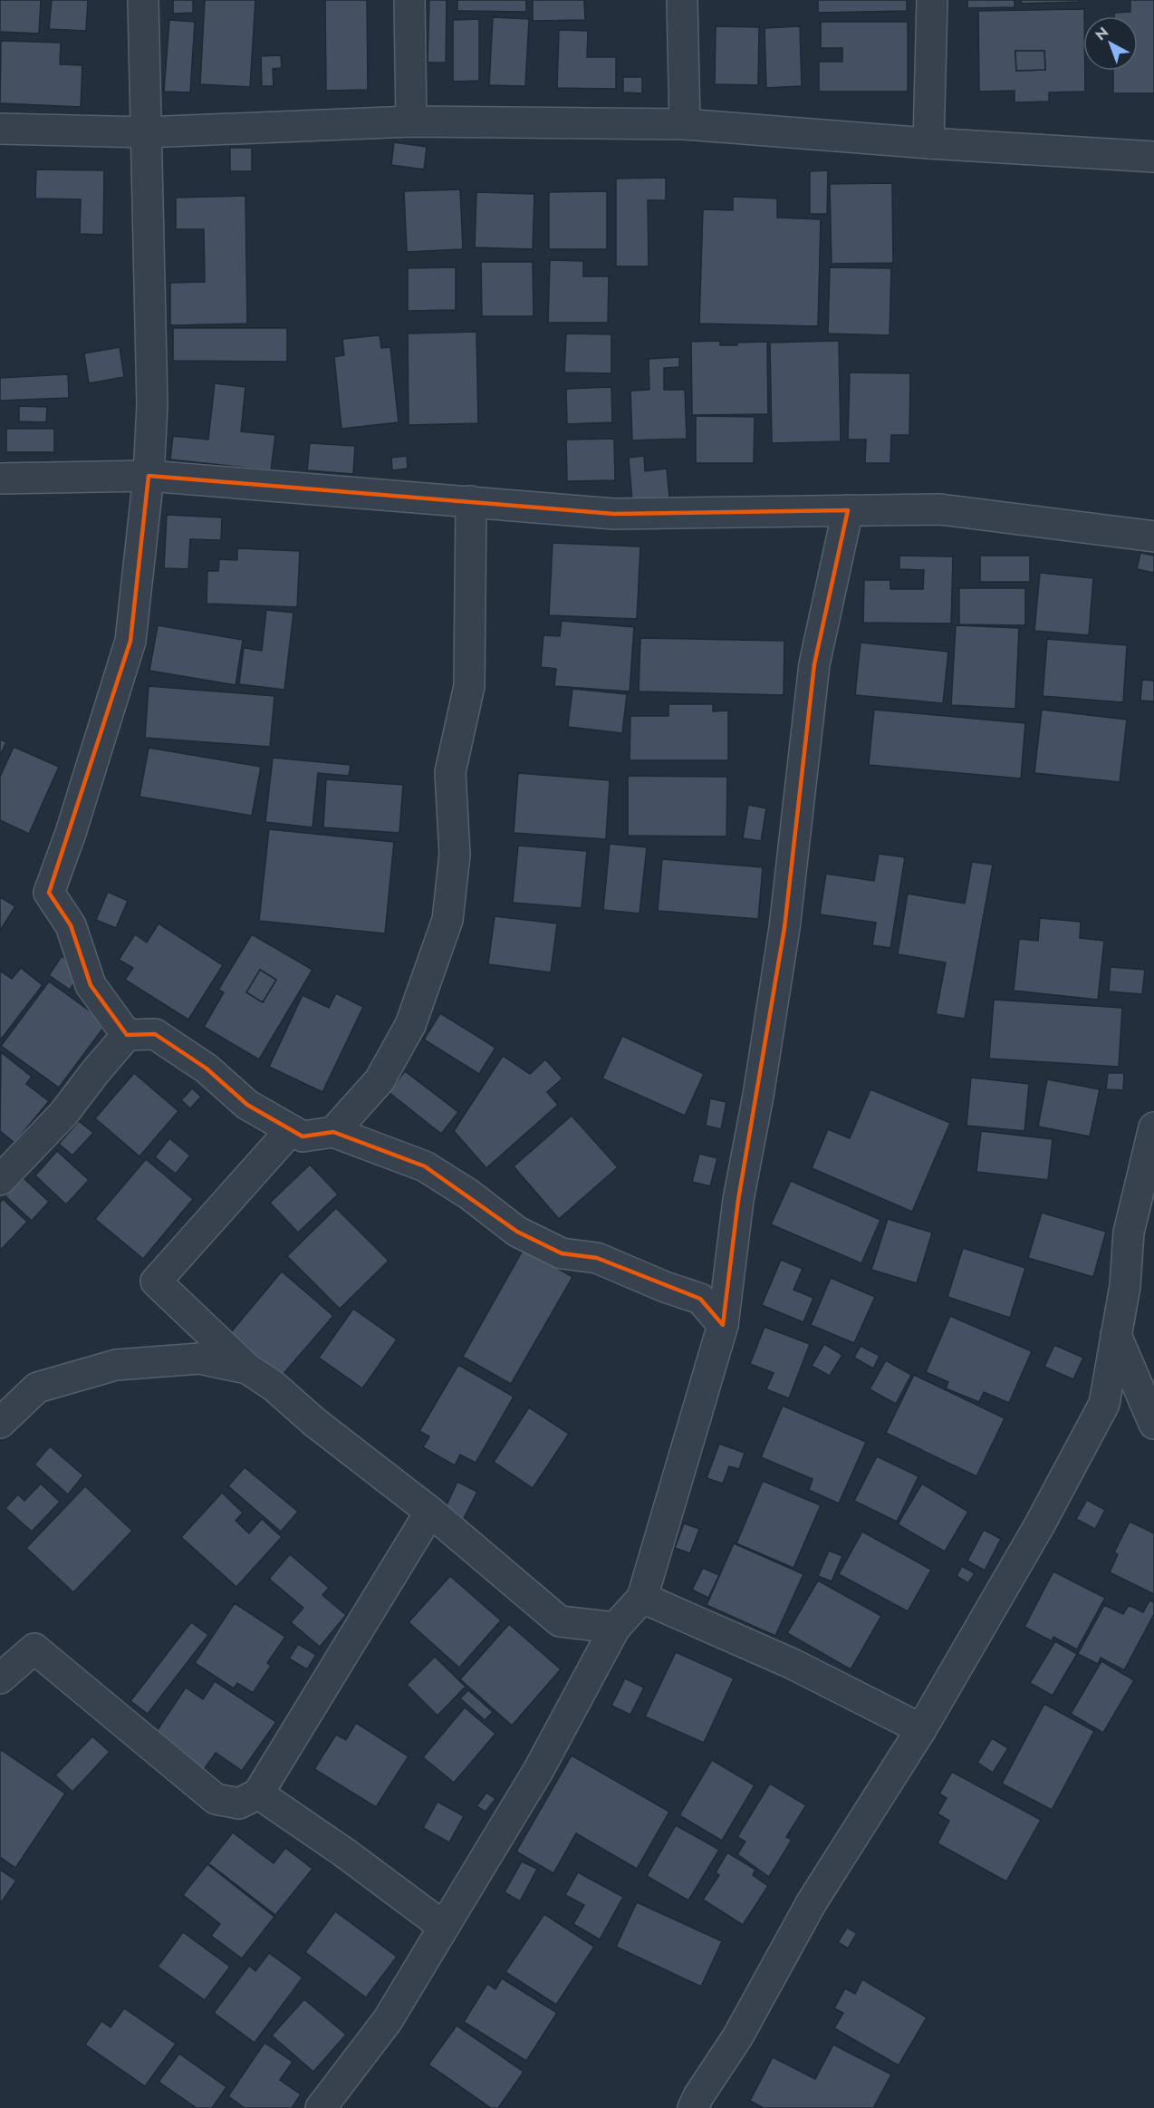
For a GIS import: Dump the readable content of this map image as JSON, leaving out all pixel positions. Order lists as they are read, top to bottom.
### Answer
{
  "north": "top left"
}
